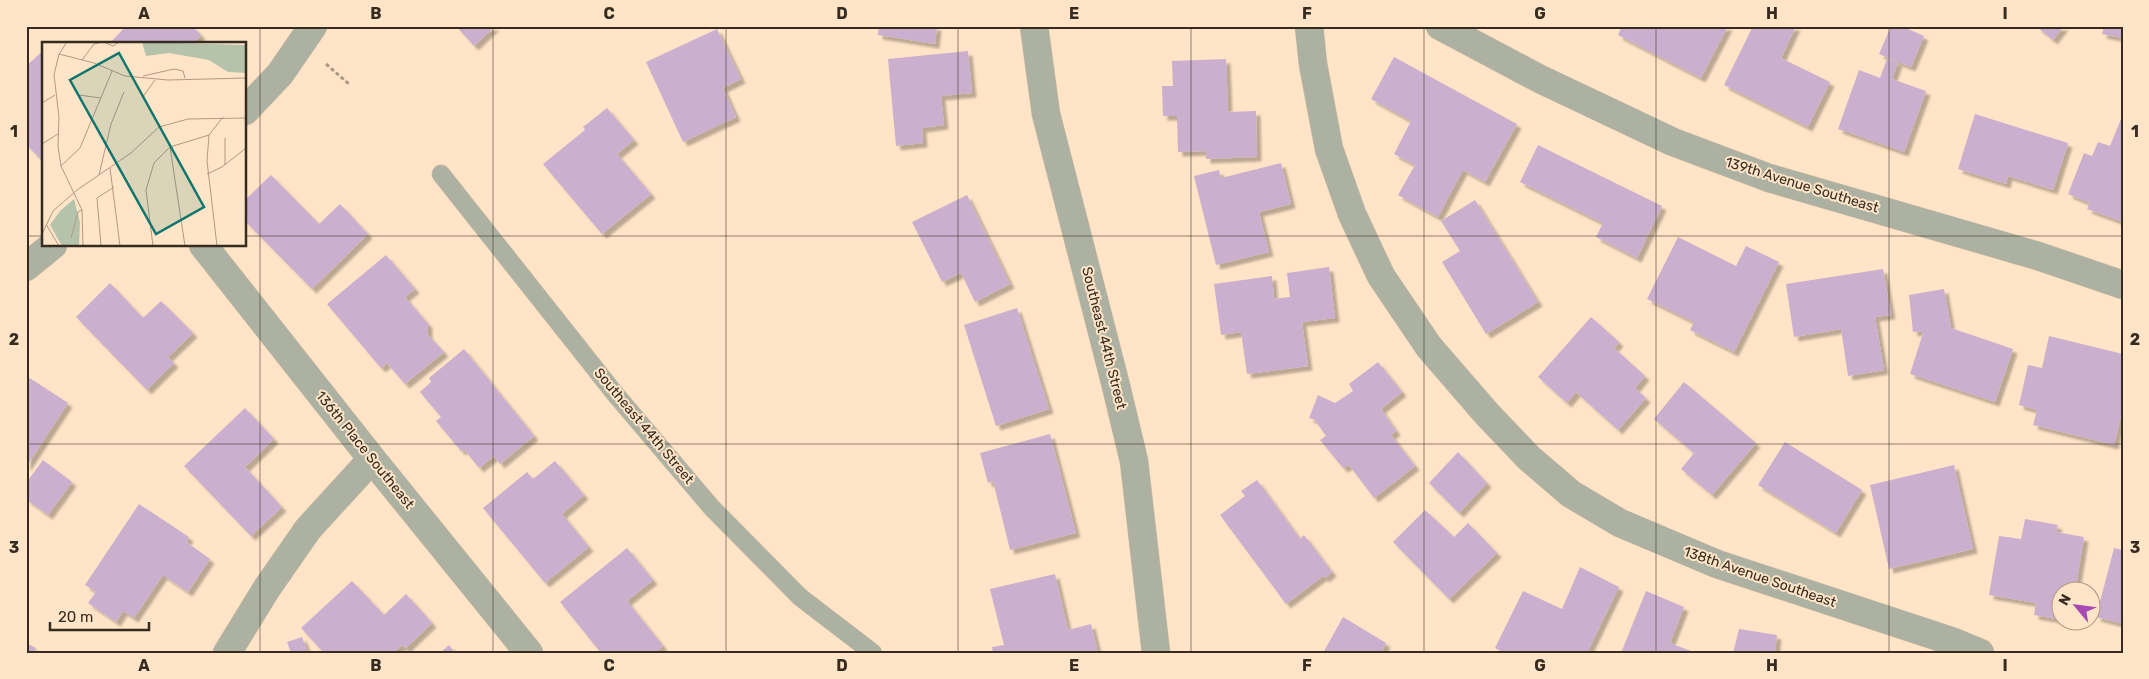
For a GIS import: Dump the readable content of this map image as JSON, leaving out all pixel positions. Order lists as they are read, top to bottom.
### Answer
{
  "streets": {
    "street": [
      "139th Avenue Southeast",
      "Southeast 44th Street",
      "136th Place Southeast",
      "138th Avenue Southeast"
    ]
  },
  "scale_bar": "20 m",
  "north": "top left",
  "grid": {
    "columns": [
      "A",
      "B",
      "C",
      "D",
      "E",
      "F",
      "G",
      "H",
      "I"
    ],
    "rows": ["1", "2", "3"]
  }
}
